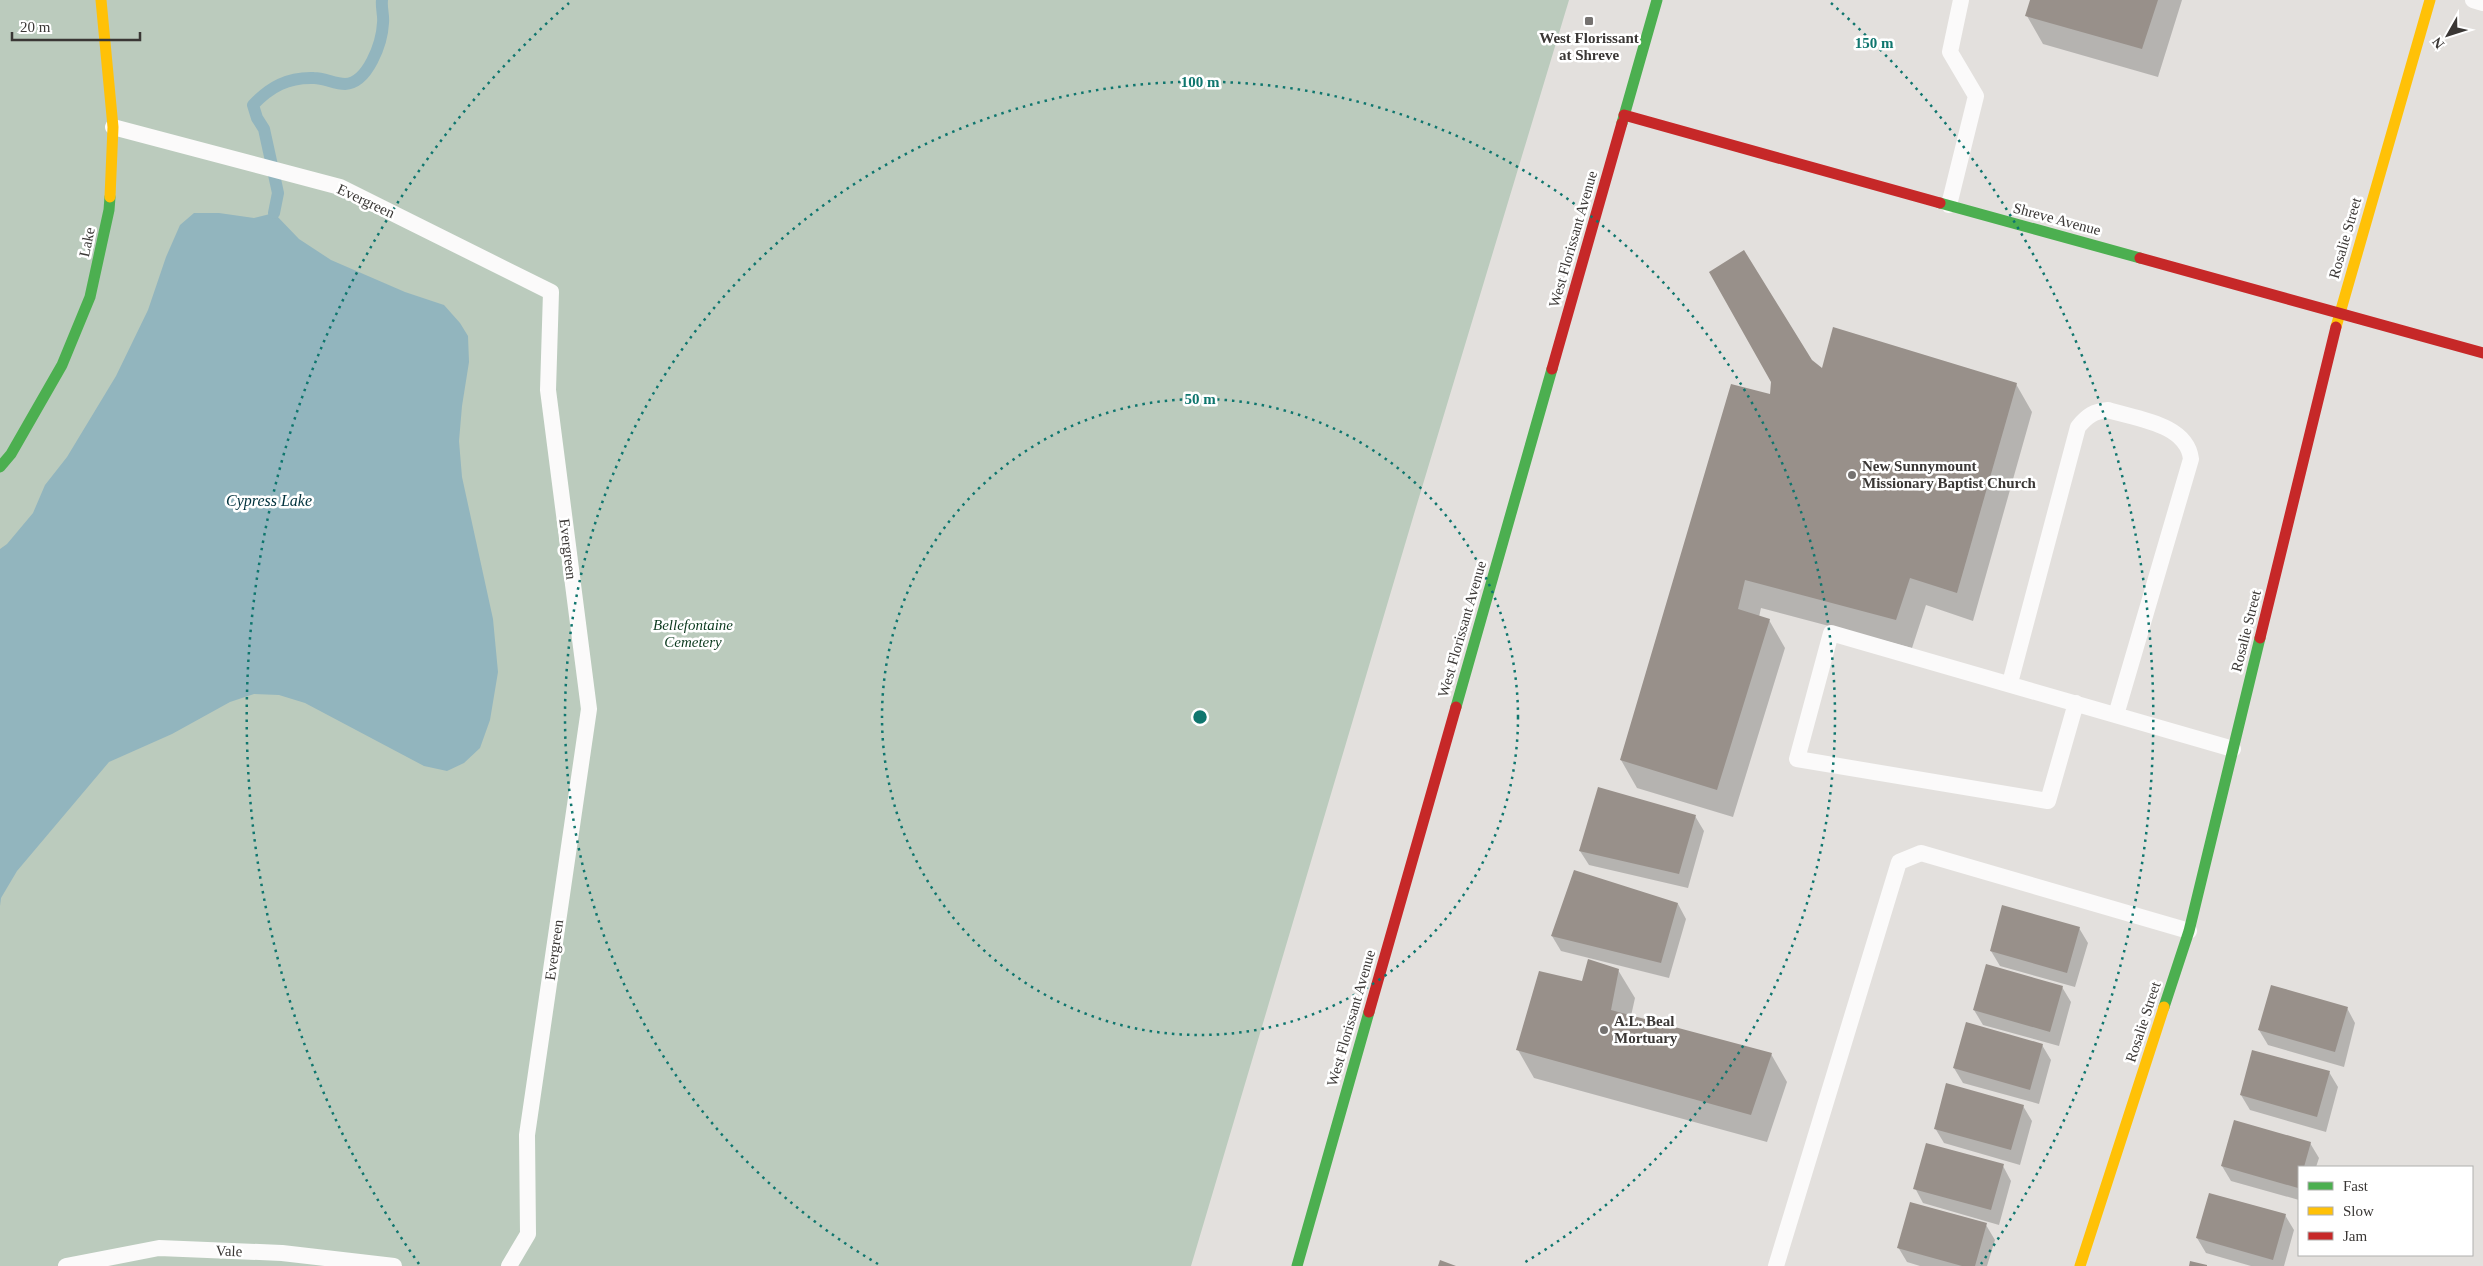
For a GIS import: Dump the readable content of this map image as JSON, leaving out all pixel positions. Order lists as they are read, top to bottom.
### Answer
{
  "streets": {
    "street": [
      "Shreve Avenue",
      "Rosalie Street",
      "West Florissant Avenue",
      "Lake"
    ],
    "lane": ["Evergreen", "Vale"]
  },
  "crossings": [
    ["Evergreen", "Lake"],
    ["Shreve Avenue", "Rosalie Street"],
    ["Shreve Avenue", "West Florissant Avenue"]
  ],
  "water": ["Cypress Lake"],
  "parks": ["Bellefontaine Cemetery"],
  "places": {
    "transit": ["West Florissant at Shreve"],
    "other": ["New Sunnymount Missionary Baptist Church", "A.L. Beal Mortuary"]
  },
  "legend": ["Fast", "Slow", "Jam"],
  "scale_bar": "20 m",
  "north": "bottom left",
  "rings": ["150 m", "100 m", "50 m"]
}
